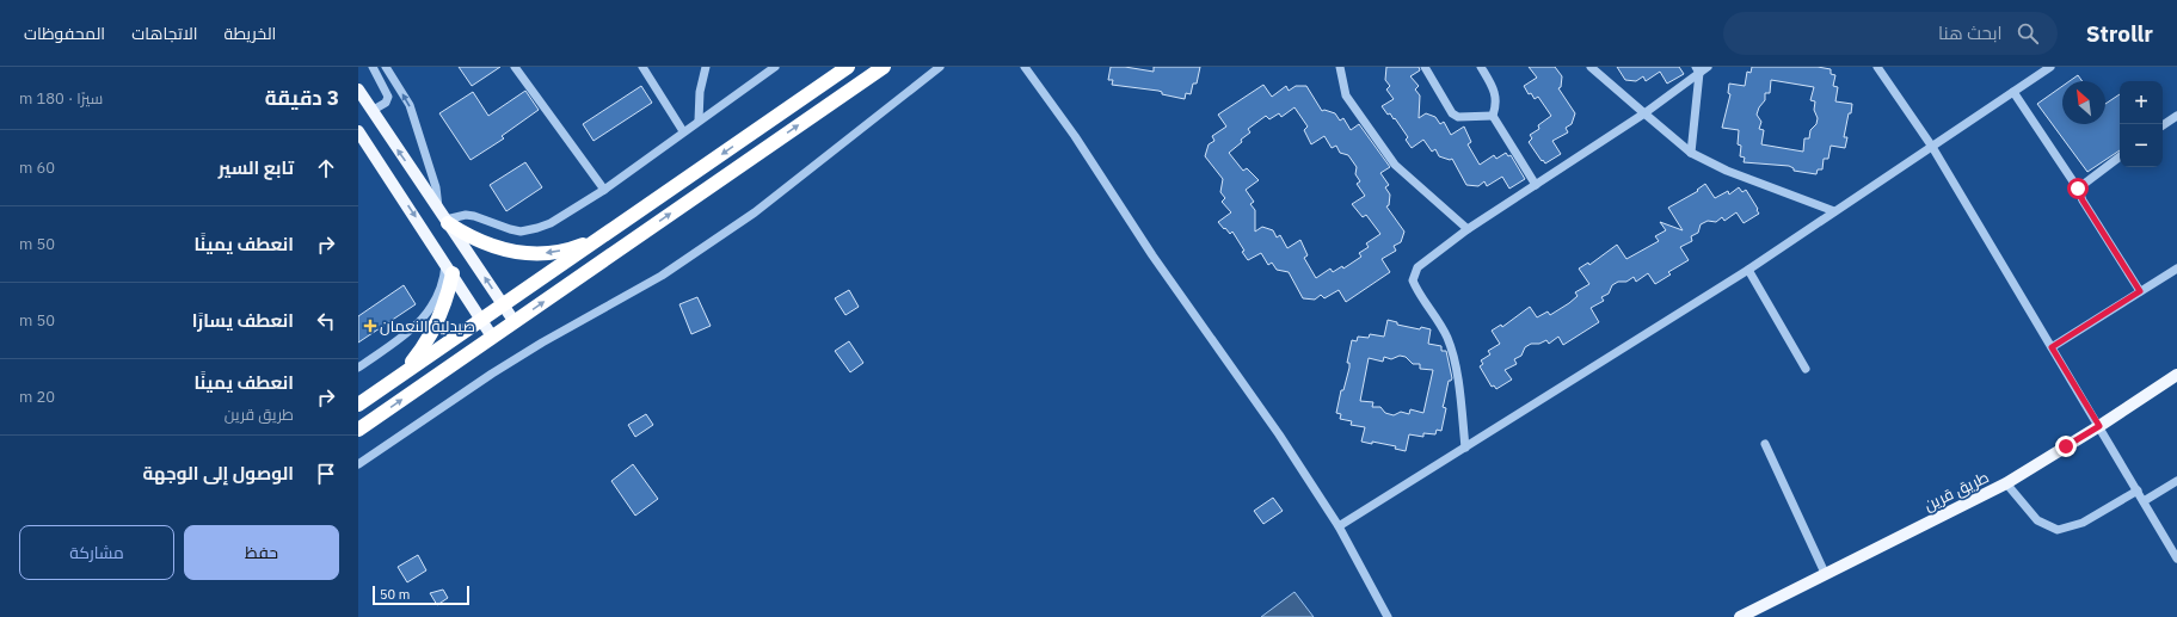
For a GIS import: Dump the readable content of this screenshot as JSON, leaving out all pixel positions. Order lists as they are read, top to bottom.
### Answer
{
  "streets": {
    "main road": ["طريق قرين"]
  },
  "places": {
    "health": ["صيدلية النعمان"]
  },
  "scale_bar": "50 m",
  "north": "top left",
  "page": {
    "header": "Strollr",
    "search": "ابحث هنا",
    "nav": ["الخريطة", "الاتجاهات", "المحفوظات"],
    "heading": ["3 دقيقة", "سيرًا · 180 m"],
    "map_buttons": ["+", "−"],
    "list": [
      ["تابع السير", "60 m"],
      ["انعطف يمينًا", "50 m"],
      ["انعطف يسارًا", "50 m"],
      ["انعطف يمينًا", "طريق قرين", "20 m"],
      "الوصول إلى الوجهة"
    ],
    "buttons": ["حفظ", "مشاركة"],
    "scale": "50 m"
  }
}
